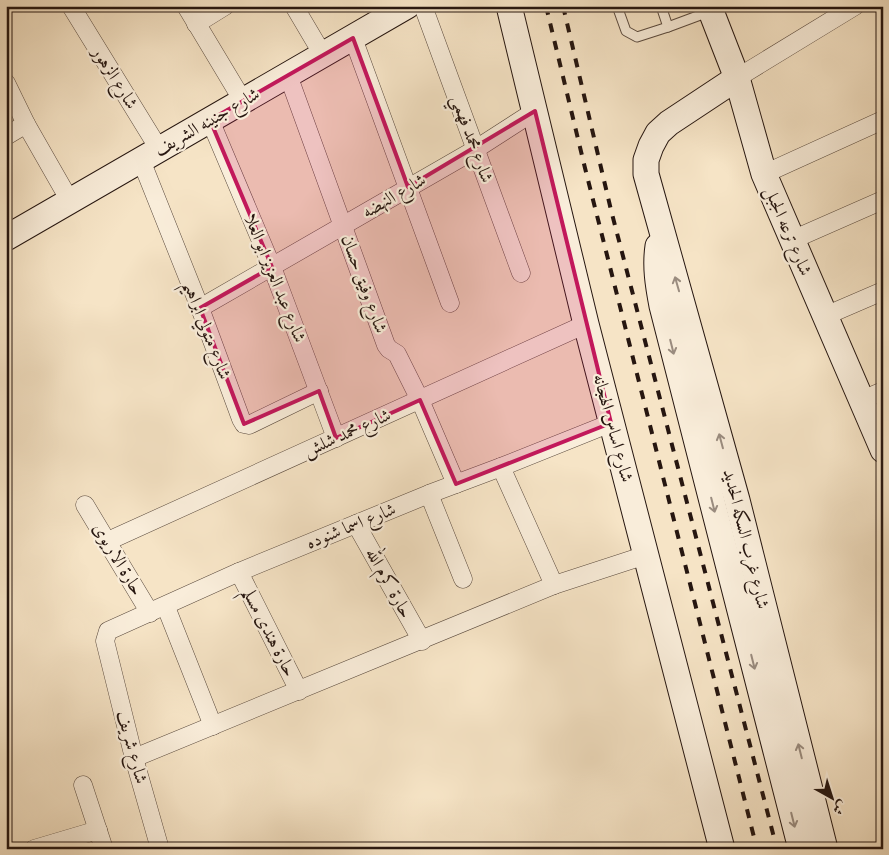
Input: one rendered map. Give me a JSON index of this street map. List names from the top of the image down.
{
  "streets": {
    "street": [
      "شارع الزهور",
      "شارع جنينه الشريف",
      "شارع محمد فهمي",
      "شارع النهضه",
      "شارع ترعه الجبل",
      "شارع عبد العزيز ابو العلا",
      "شارع وفيق حسان",
      "شارع متولي ابراهيم",
      "شارع اساس الهجانه",
      "شارع محمد شلش",
      "شارع اسما شنوده",
      "شارع غرب السكه الحديد",
      "حارة الاريوى",
      "حارة كرم الله",
      "حارة هندى مسلم",
      "شارع شريف"
    ]
  },
  "crossings": [
    ["شارع الزهور", "شارع جنينه الشريف"],
    ["شارع الزهور", "شارع متولي ابراهيم"],
    ["شارع جنينه الشريف", "شارع محمد فهمي"],
    ["شارع جنينه الشريف", "شارع عبد العزيز ابو العلا"],
    ["شارع جنينه الشريف", "شارع وفيق حسان"],
    ["شارع جنينه الشريف", "شارع متولي ابراهيم"],
    ["شارع محمد فهمي", "شارع النهضه"],
    ["شارع النهضه", "شارع عبد العزيز ابو العلا"],
    ["شارع النهضه", "شارع وفيق حسان"],
    ["شارع النهضه", "شارع متولي ابراهيم"],
    ["شارع النهضه", "شارع اساس الهجانه"],
    ["شارع ترعه الجبل", "شارع غرب السكه الحديد"],
    ["شارع عبد العزيز ابو العلا", "شارع متولي ابراهيم"],
    ["شارع عبد العزيز ابو العلا", "شارع محمد شلش"],
    ["شارع وفيق حسان", "شارع محمد شلش"],
    ["شارع وفيق حسان", "شارع اسما شنوده"],
    ["شارع اساس الهجانه", "شارع محمد شلش"],
    ["شارع اساس الهجانه", "شارع اسما شنوده"],
    ["شارع محمد شلش", "حارة الاريوى"],
    ["شارع اسما شنوده", "حارة الاريوى"],
    ["شارع اسما شنوده", "حارة كرم الله"],
    ["شارع اسما شنوده", "حارة هندى مسلم"],
    ["شارع اسما شنوده", "شارع شريف"]
  ],
  "north": "bottom right"
}
